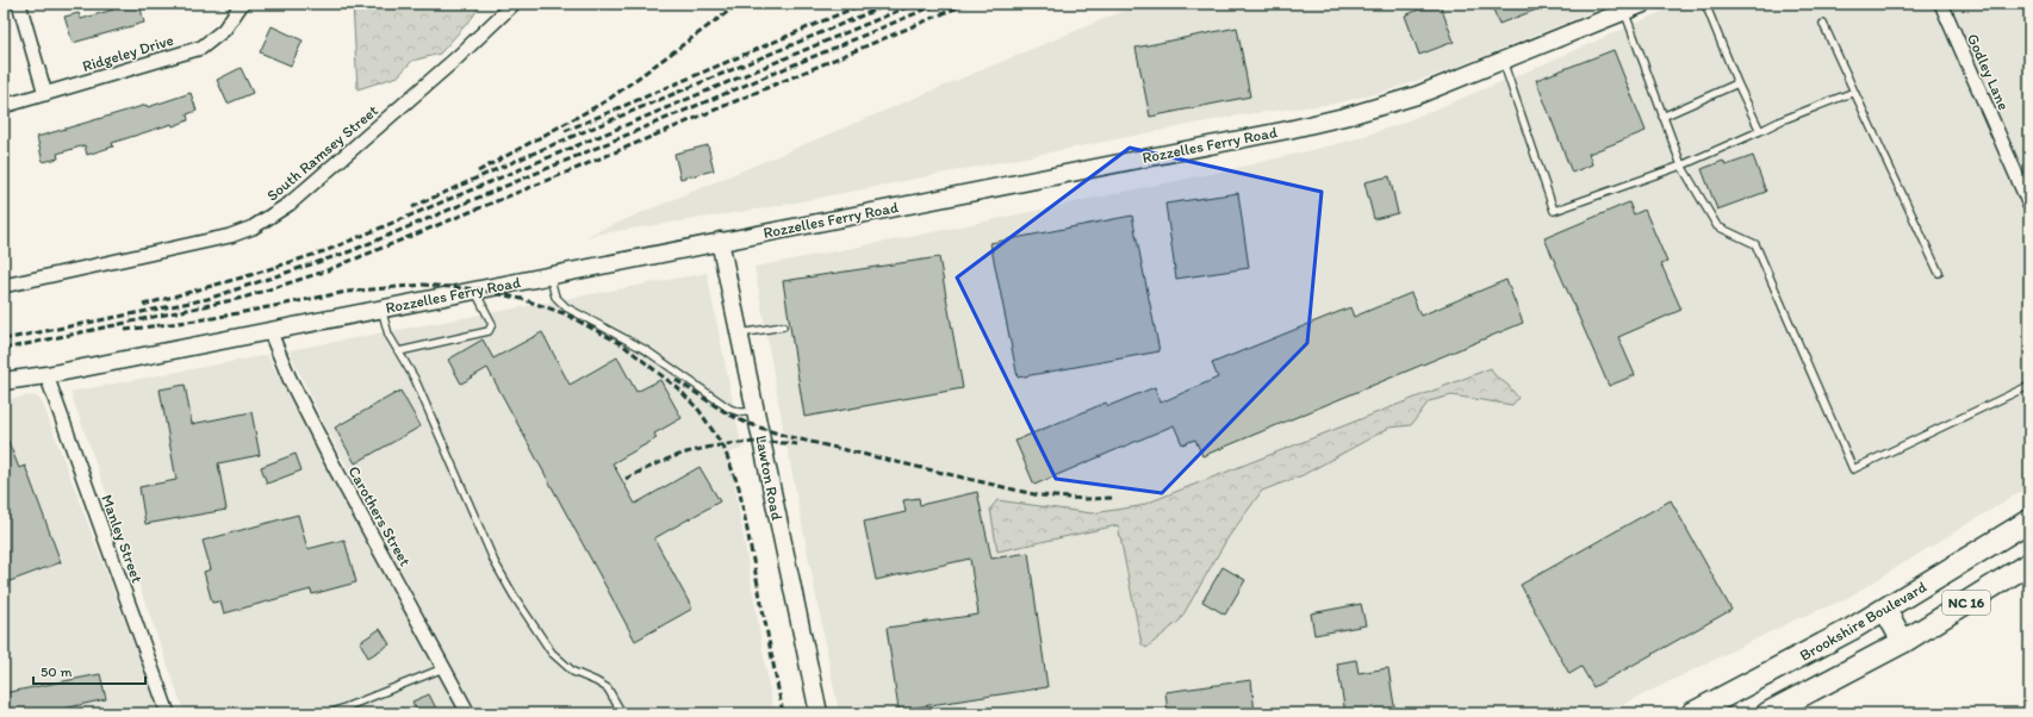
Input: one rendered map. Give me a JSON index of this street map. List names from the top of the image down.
{
  "streets": {
    "highway": ["NC 16", "Brookshire Boulevard"],
    "street": [
      "Ridgeley Drive",
      "Godley Lane",
      "Rozzelles Ferry Road",
      "South Ramsey Street",
      "Lawton Road",
      "Carothers Street",
      "Manley Street"
    ]
  },
  "crossings": [
    ["Rozzelles Ferry Road", "Lawton Road"],
    ["Rozzelles Ferry Road", "Carothers Street"],
    ["Rozzelles Ferry Road", "Manley Street"]
  ],
  "scale_bar": "50 m"
}
